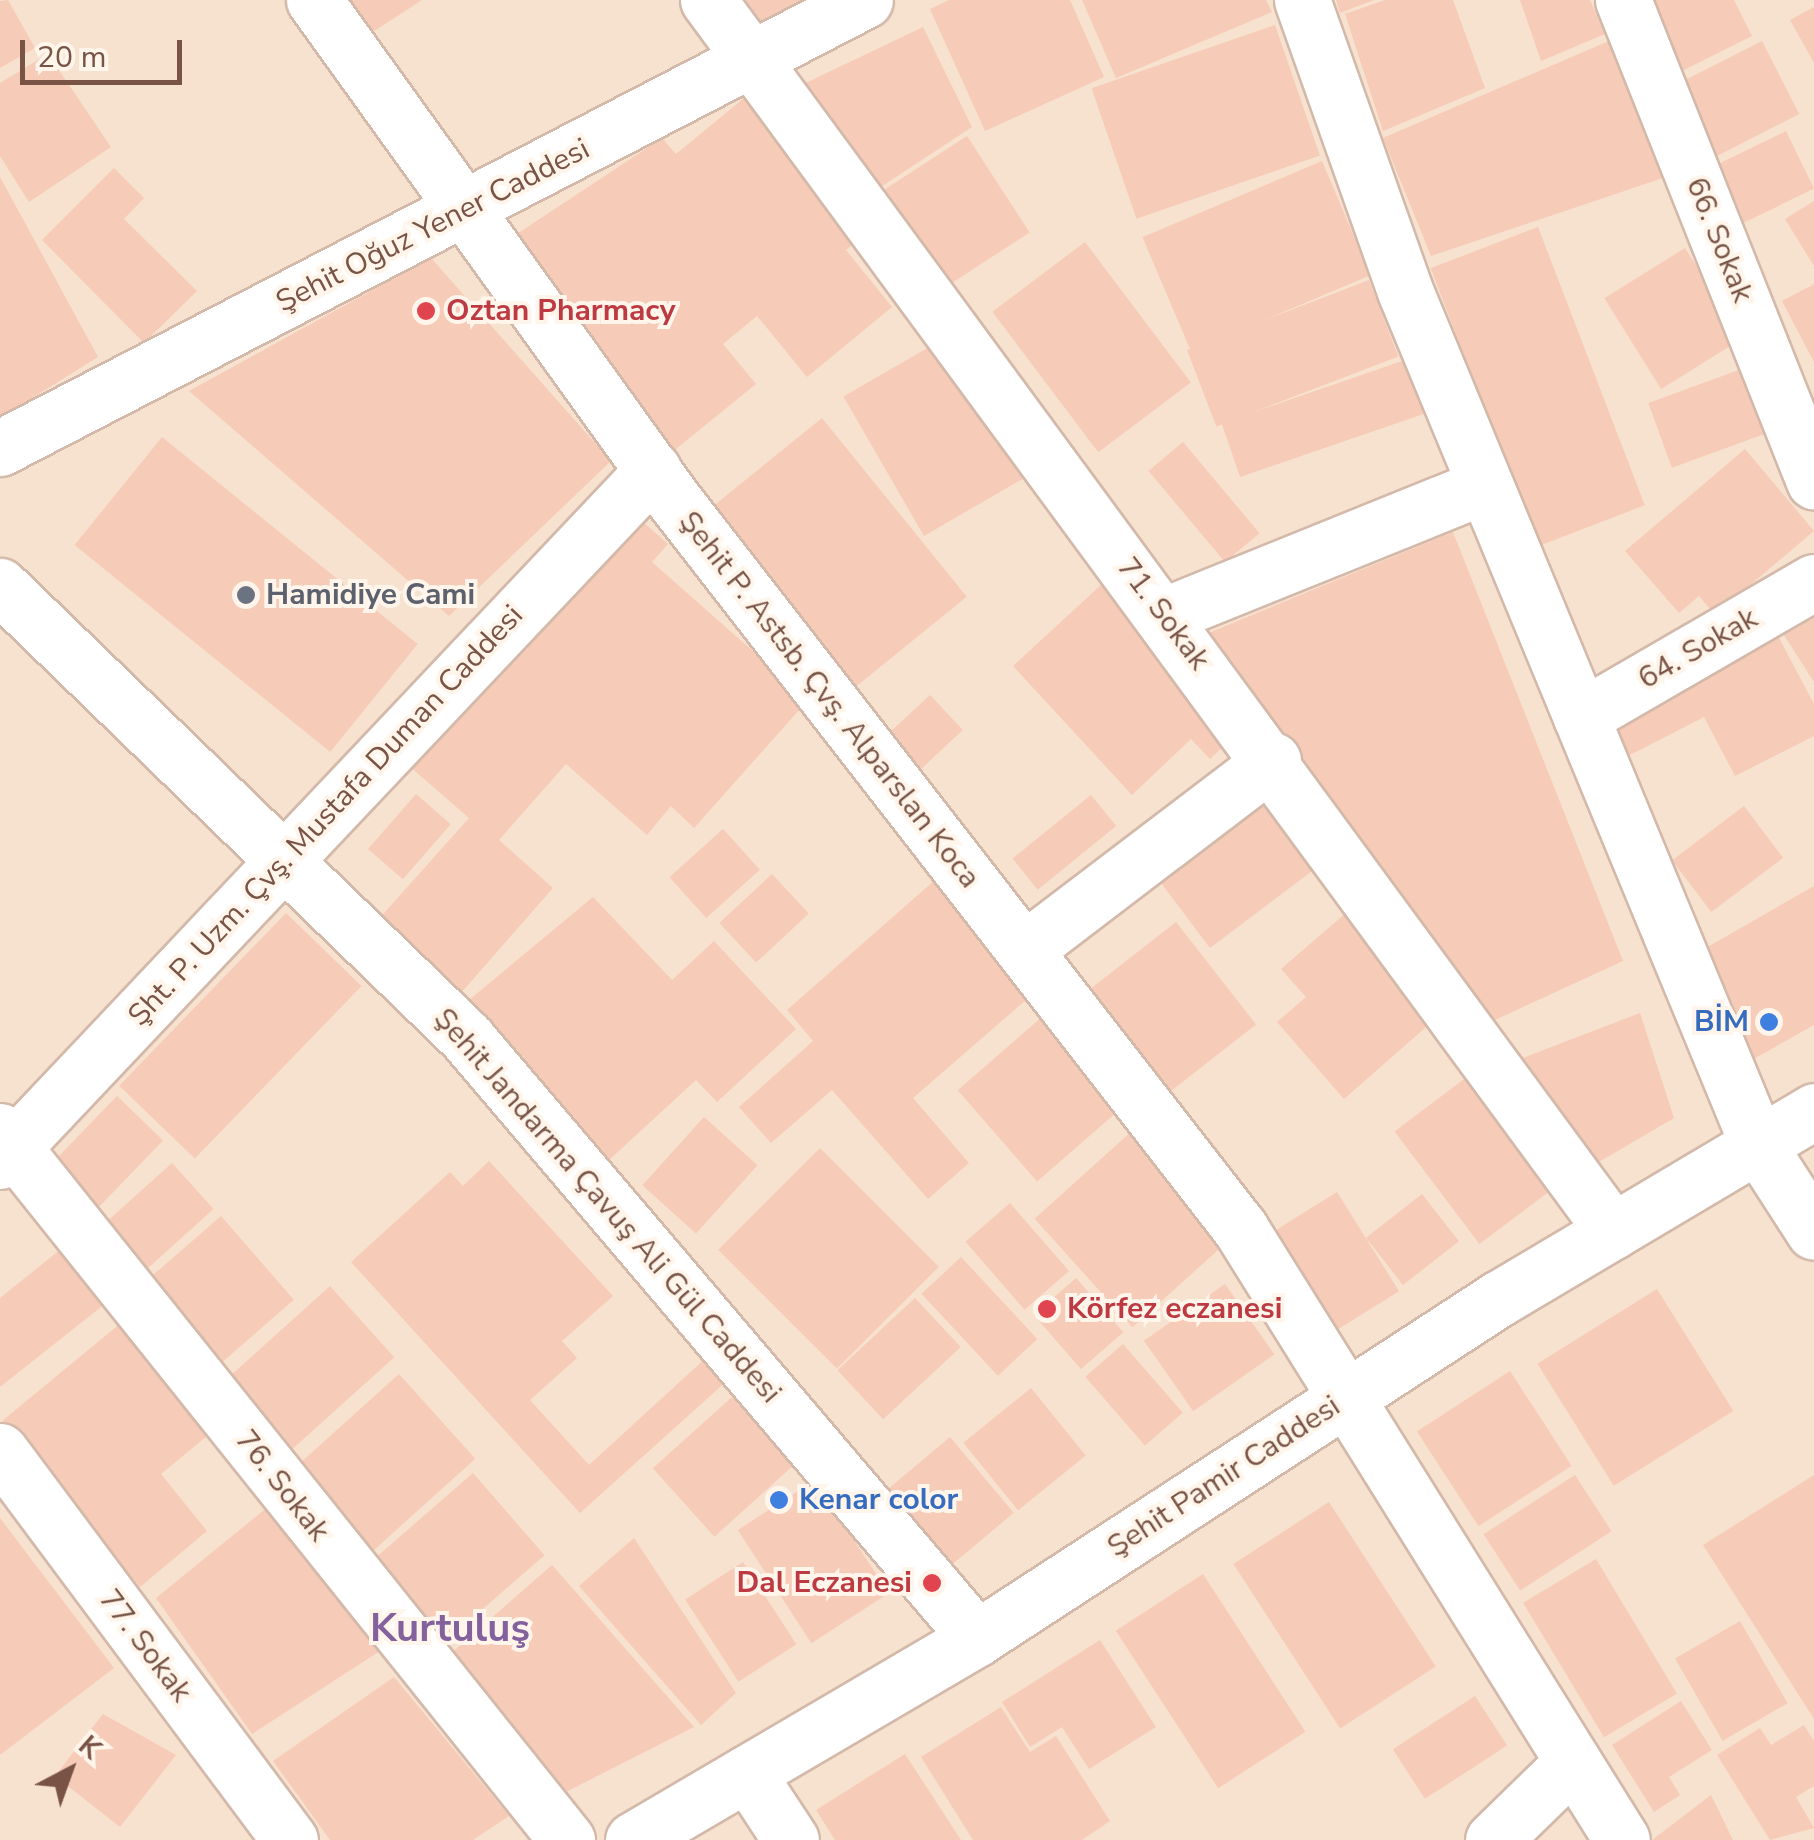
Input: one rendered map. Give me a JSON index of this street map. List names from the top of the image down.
{
  "streets": {
    "street": [
      "Şehit Oğuz Yener Caddesi",
      "66. Sokak",
      "71. Sokak",
      "64. Sokak",
      "Şehit P. Astsb. Çvş. Alparslan Koca",
      "Şht. P. Uzm. Çvş. Mustafa Duman Caddesi",
      "Şehit Jandarma Çavuş Ali Gül Caddesi",
      "Şehit Pamir Caddesi",
      "76. Sokak",
      "77. Sokak"
    ]
  },
  "crossings": [
    ["Şehit Oğuz Yener Caddesi", "71. Sokak"],
    ["Şehit Oğuz Yener Caddesi", "Şehit P. Astsb. Çvş. Alparslan Koca"],
    ["71. Sokak", "Şehit Pamir Caddesi"],
    ["Şehit P. Astsb. Çvş. Alparslan Koca", "Şht. P. Uzm. Çvş. Mustafa Duman Caddesi"],
    ["Şehit P. Astsb. Çvş. Alparslan Koca", "Şehit Pamir Caddesi"],
    ["Şht. P. Uzm. Çvş. Mustafa Duman Caddesi", "Şehit Jandarma Çavuş Ali Gül Caddesi"],
    ["Şht. P. Uzm. Çvş. Mustafa Duman Caddesi", "76. Sokak"],
    ["Şehit Jandarma Çavuş Ali Gül Caddesi", "Şehit Pamir Caddesi"]
  ],
  "districts": ["Kurtuluş"],
  "places": [
    "Oztan Pharmacy",
    "Hamidiye Cami",
    "BİM",
    "Körfez eczanesi",
    "Kenar color",
    "Dal Eczanesi"
  ],
  "scale_bar": "20 m",
  "north": "top right"
}
